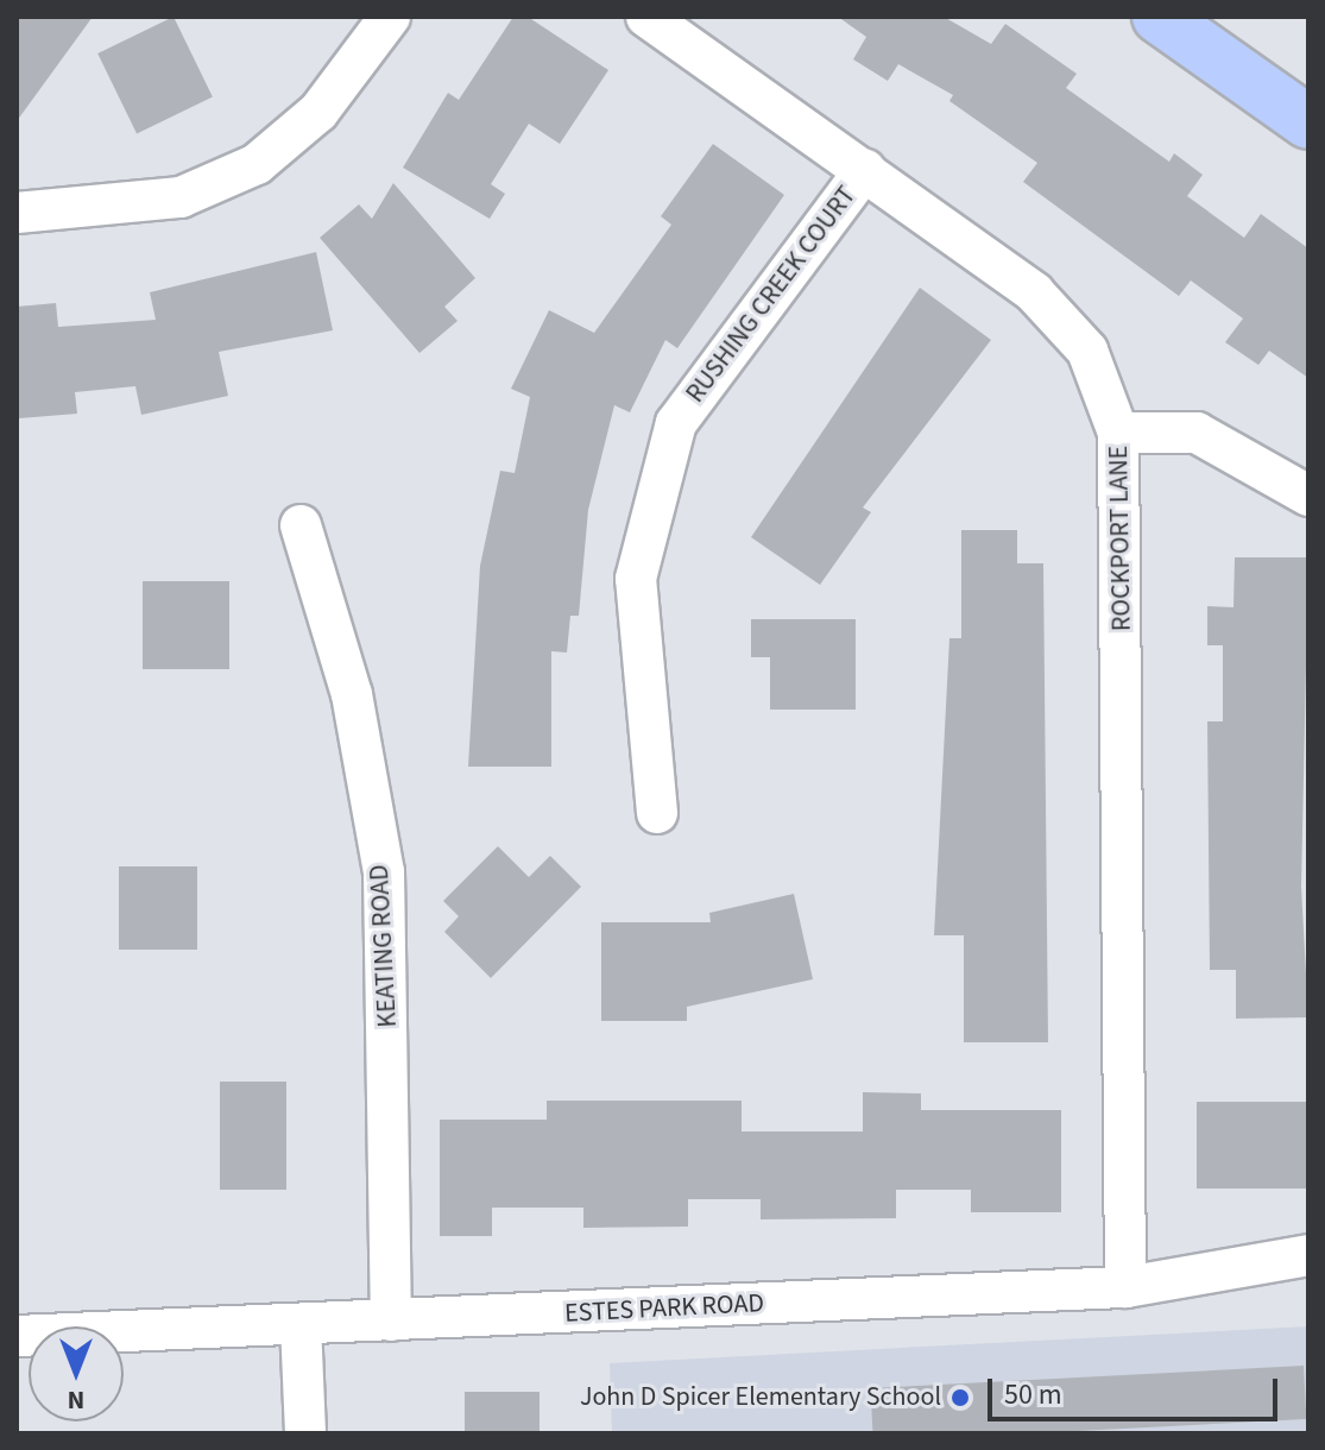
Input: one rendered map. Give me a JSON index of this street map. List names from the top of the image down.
{
  "streets": {
    "street": [
      "RUSHING CREEK COURT",
      "ROCKPORT LANE",
      "KEATING ROAD",
      "ESTES PARK ROAD"
    ]
  },
  "crossings": [
    ["RUSHING CREEK COURT", "ROCKPORT LANE"],
    ["ROCKPORT LANE", "ESTES PARK ROAD"],
    ["KEATING ROAD", "ESTES PARK ROAD"]
  ],
  "places": ["John D Spicer Elementary School"],
  "scale_bar": "50 m",
  "north": "bottom"
}
